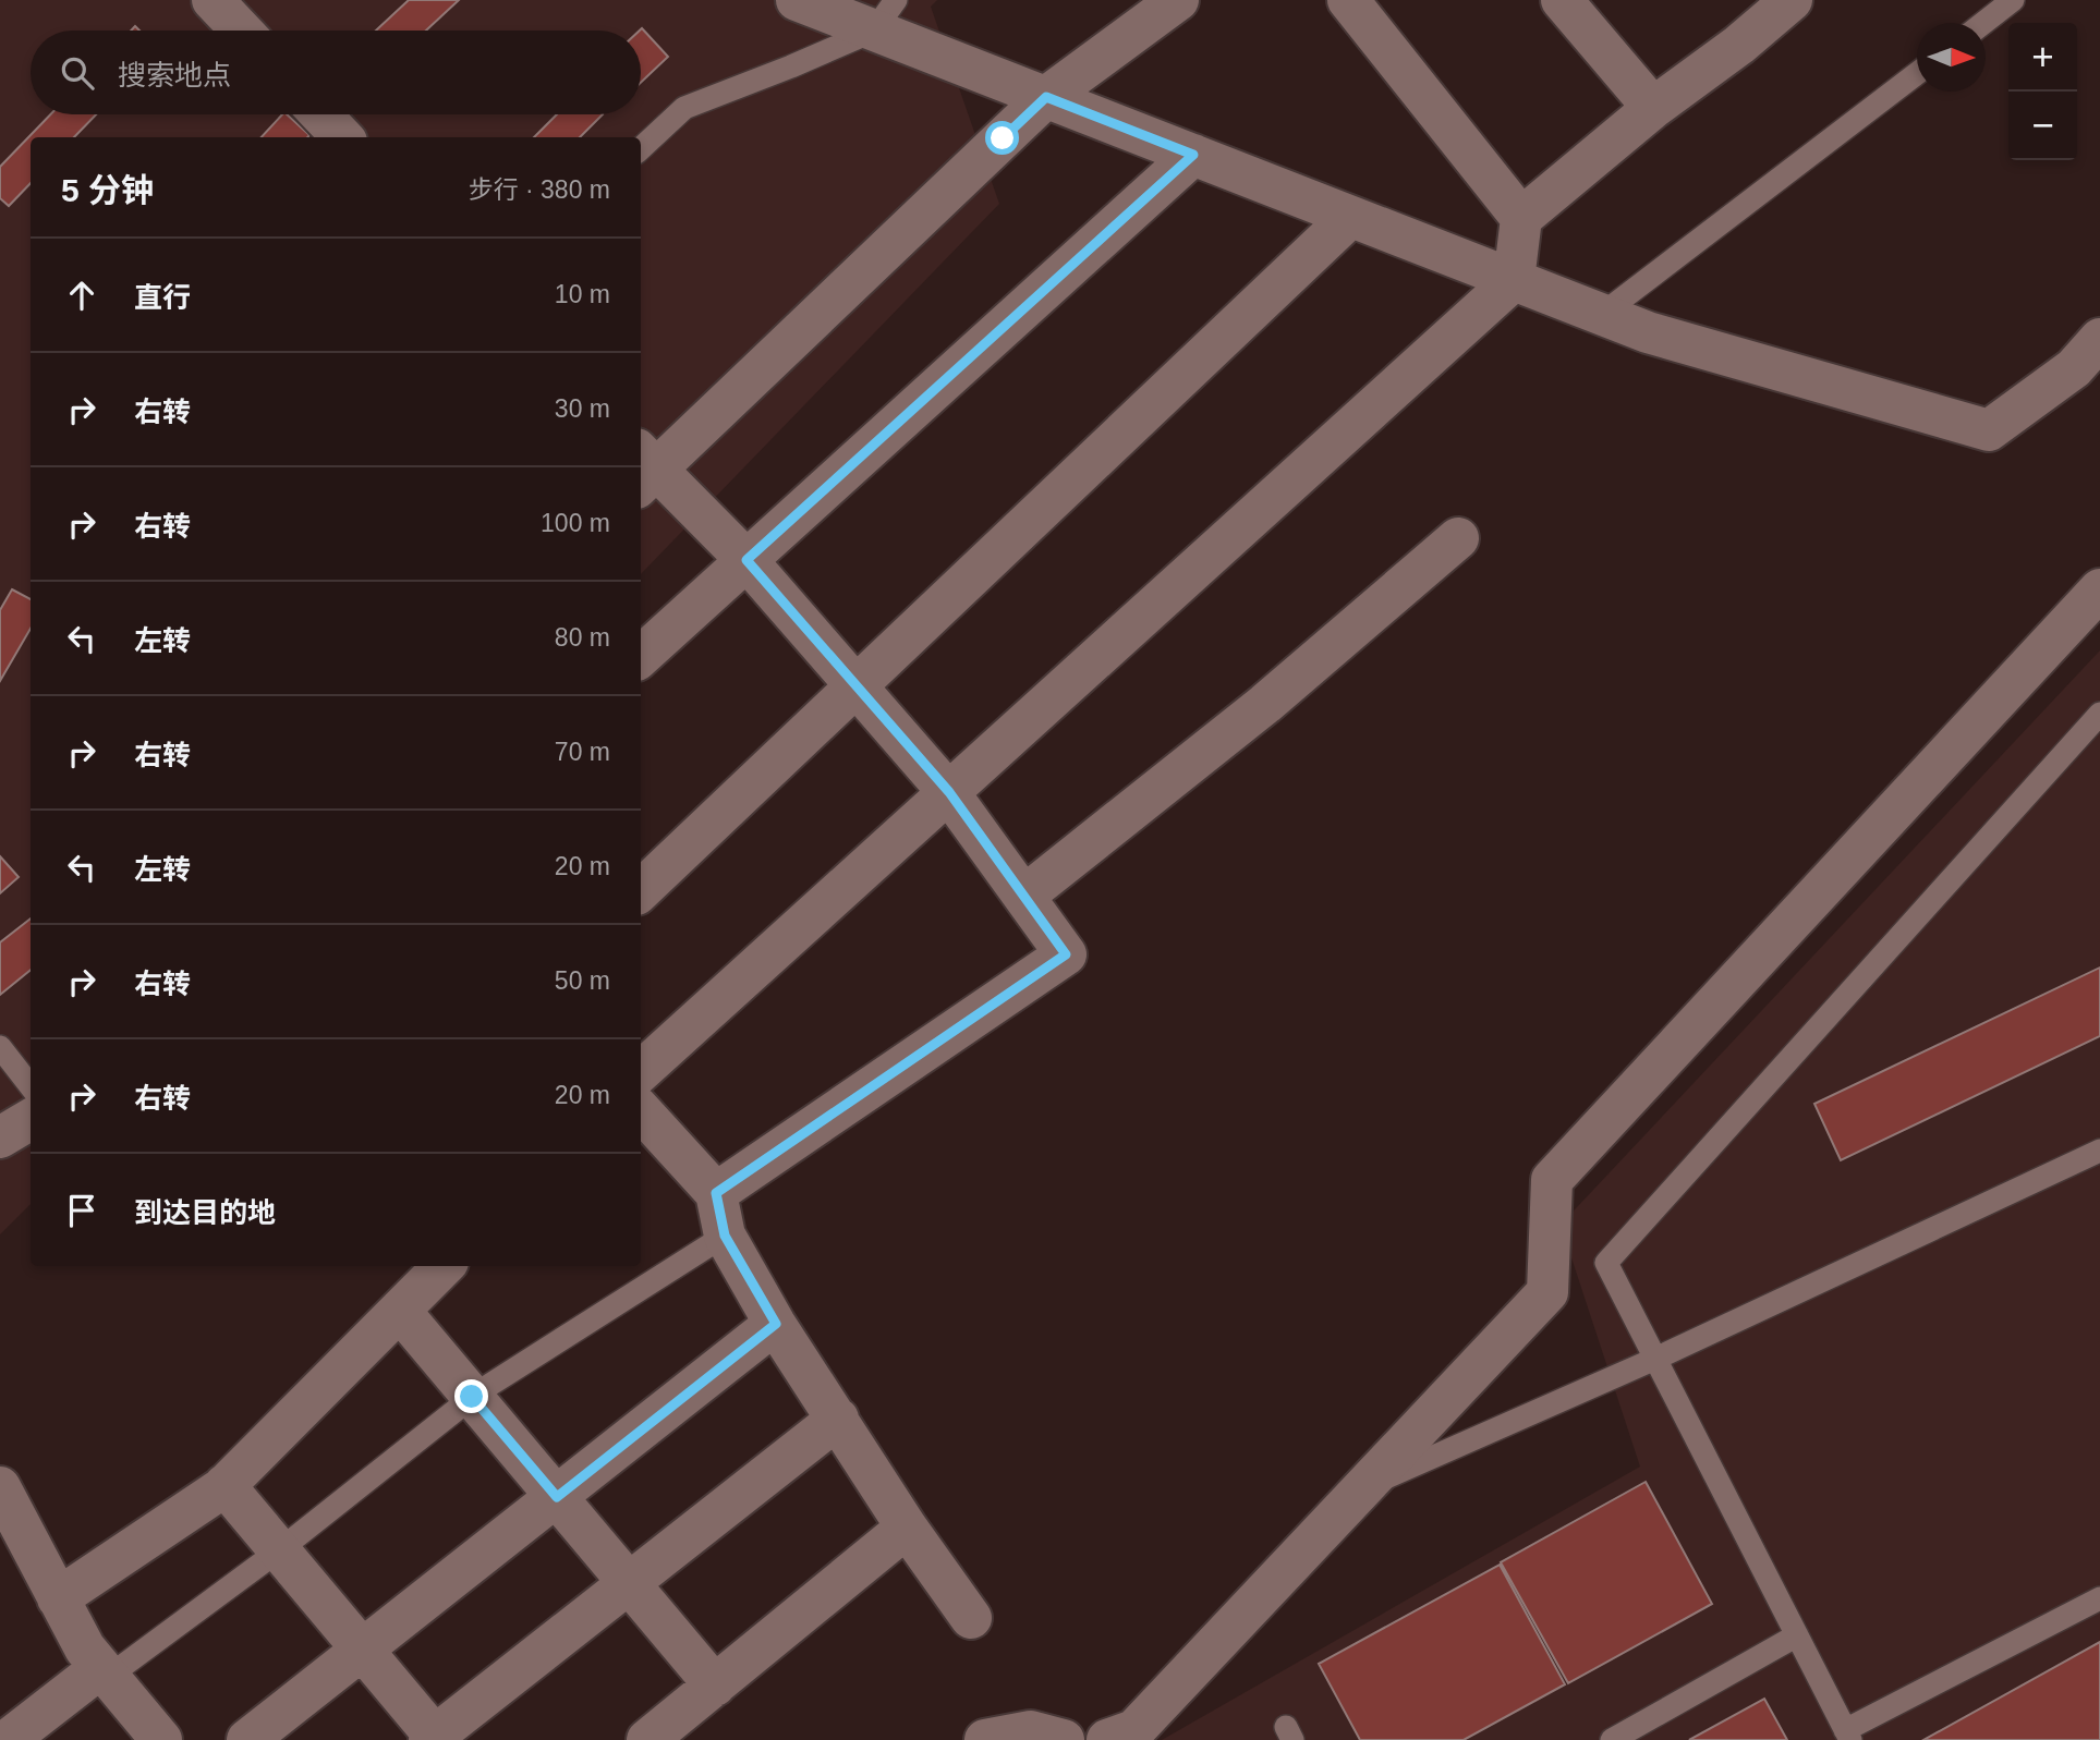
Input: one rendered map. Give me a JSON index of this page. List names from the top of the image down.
{
  "north": "right",
  "page": {
    "map_buttons": ["+", "−"],
    "search": "搜索地点",
    "heading": ["5 分钟", "步行 · 380 m"],
    "list": [
      ["直行", "10 m"],
      ["右转", "30 m"],
      ["右转", "100 m"],
      ["左转", "80 m"],
      ["右转", "70 m"],
      ["左转", "20 m"],
      ["右转", "50 m"],
      ["右转", "20 m"],
      "到达目的地"
    ]
  }
}
